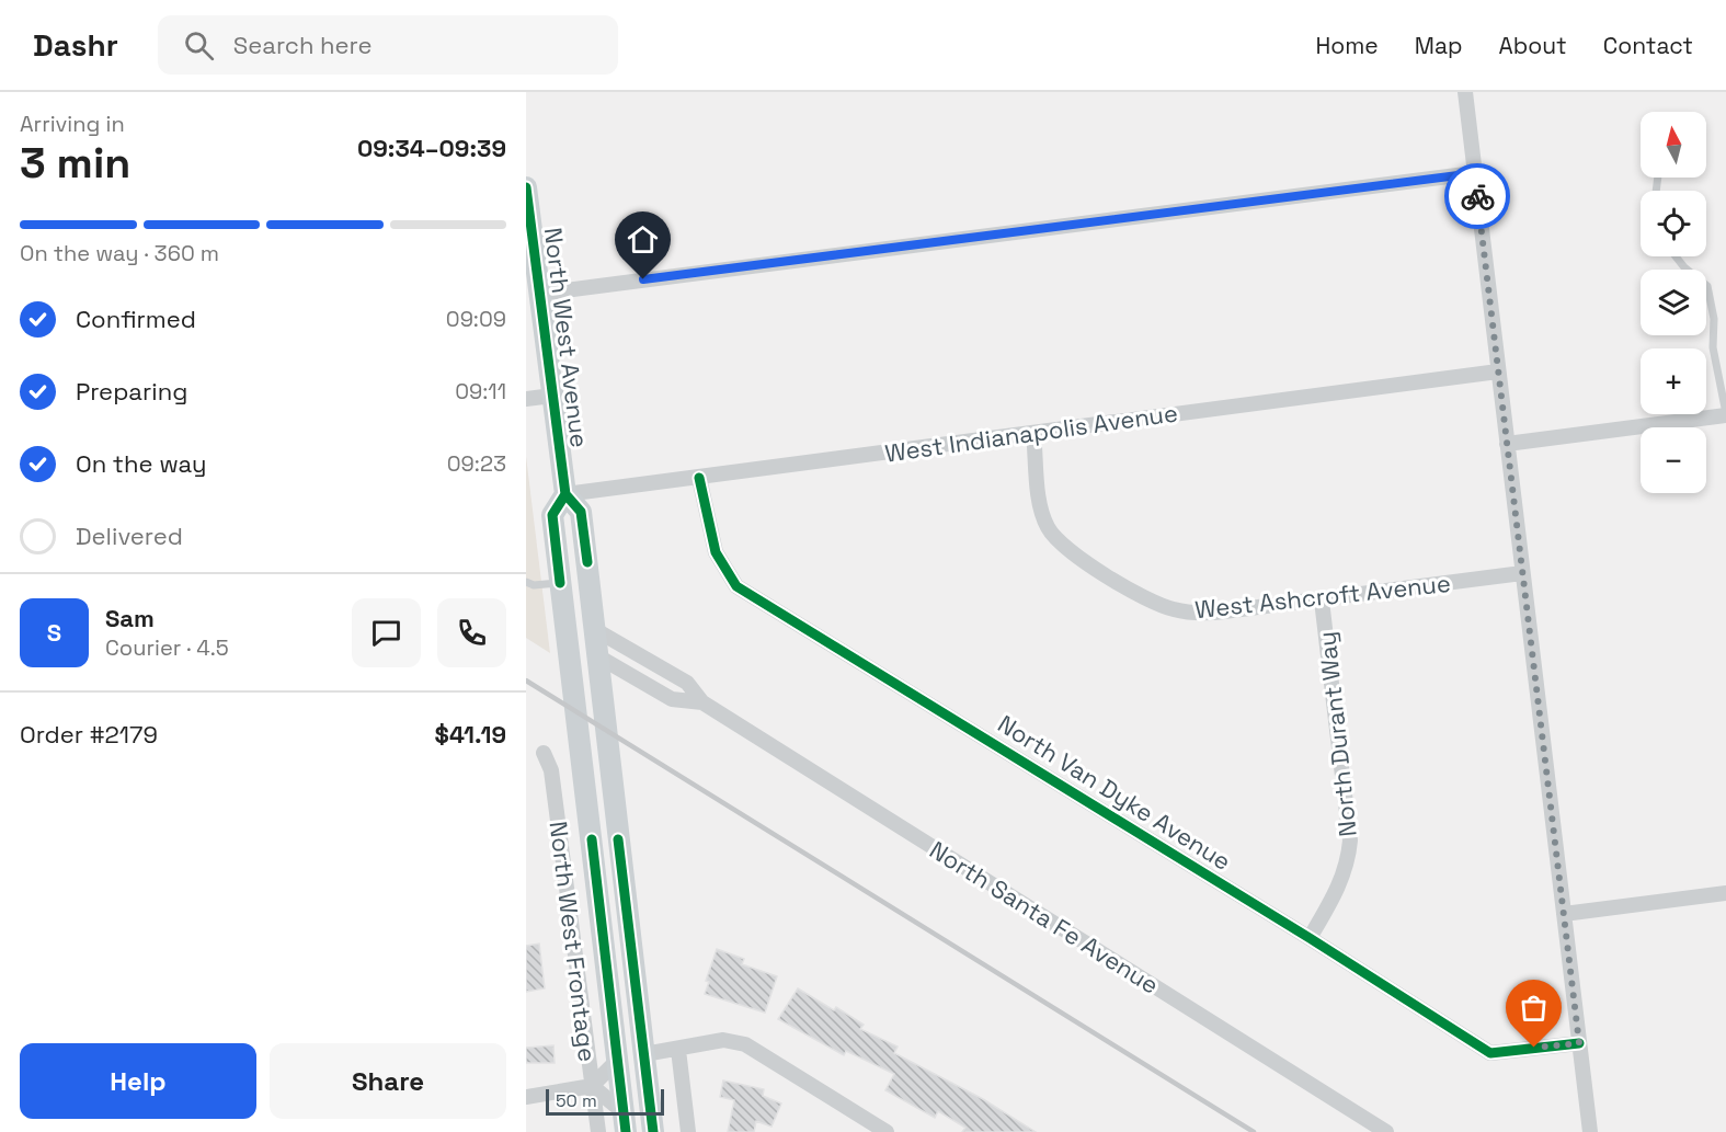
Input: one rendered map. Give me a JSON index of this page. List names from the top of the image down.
{
  "streets": {
    "main road": ["North West Avenue"],
    "street": [
      "West Indianapolis Avenue",
      "West Ashcroft Avenue",
      "North Durant Way",
      "North Van Dyke Avenue",
      "North Santa Fe Avenue",
      "North West Frontage"
    ]
  },
  "crossings": [
    ["North West Avenue", "West Indianapolis Avenue"],
    ["North West Avenue", "North Santa Fe Avenue"],
    ["West Indianapolis Avenue", "West Ashcroft Avenue"],
    ["West Indianapolis Avenue", "North Van Dyke Avenue"],
    ["West Ashcroft Avenue", "North Durant Way"],
    ["North Durant Way", "North Van Dyke Avenue"]
  ],
  "scale_bar": "50 m",
  "north": "top",
  "page": {
    "header": "Dashr",
    "search": "Search here",
    "nav": [
      "Home",
      "Map",
      "About",
      "Contact"
    ],
    "heading": ["3 min", "Arriving in", "09:34–09:39"],
    "panel": [
      "Sam",
      "Courier · 4.5",
      "Order #2179",
      "$41.19"
    ],
    "map_buttons": ["+", "−"],
    "bar": "On the way · 360 m",
    "list": [
      ["Confirmed", "09:09"],
      ["Preparing", "09:11"],
      ["On the way", "09:23"],
      "Delivered"
    ],
    "round": "S",
    "buttons": ["Help", "Share"],
    "scale": "50 m"
  }
}
